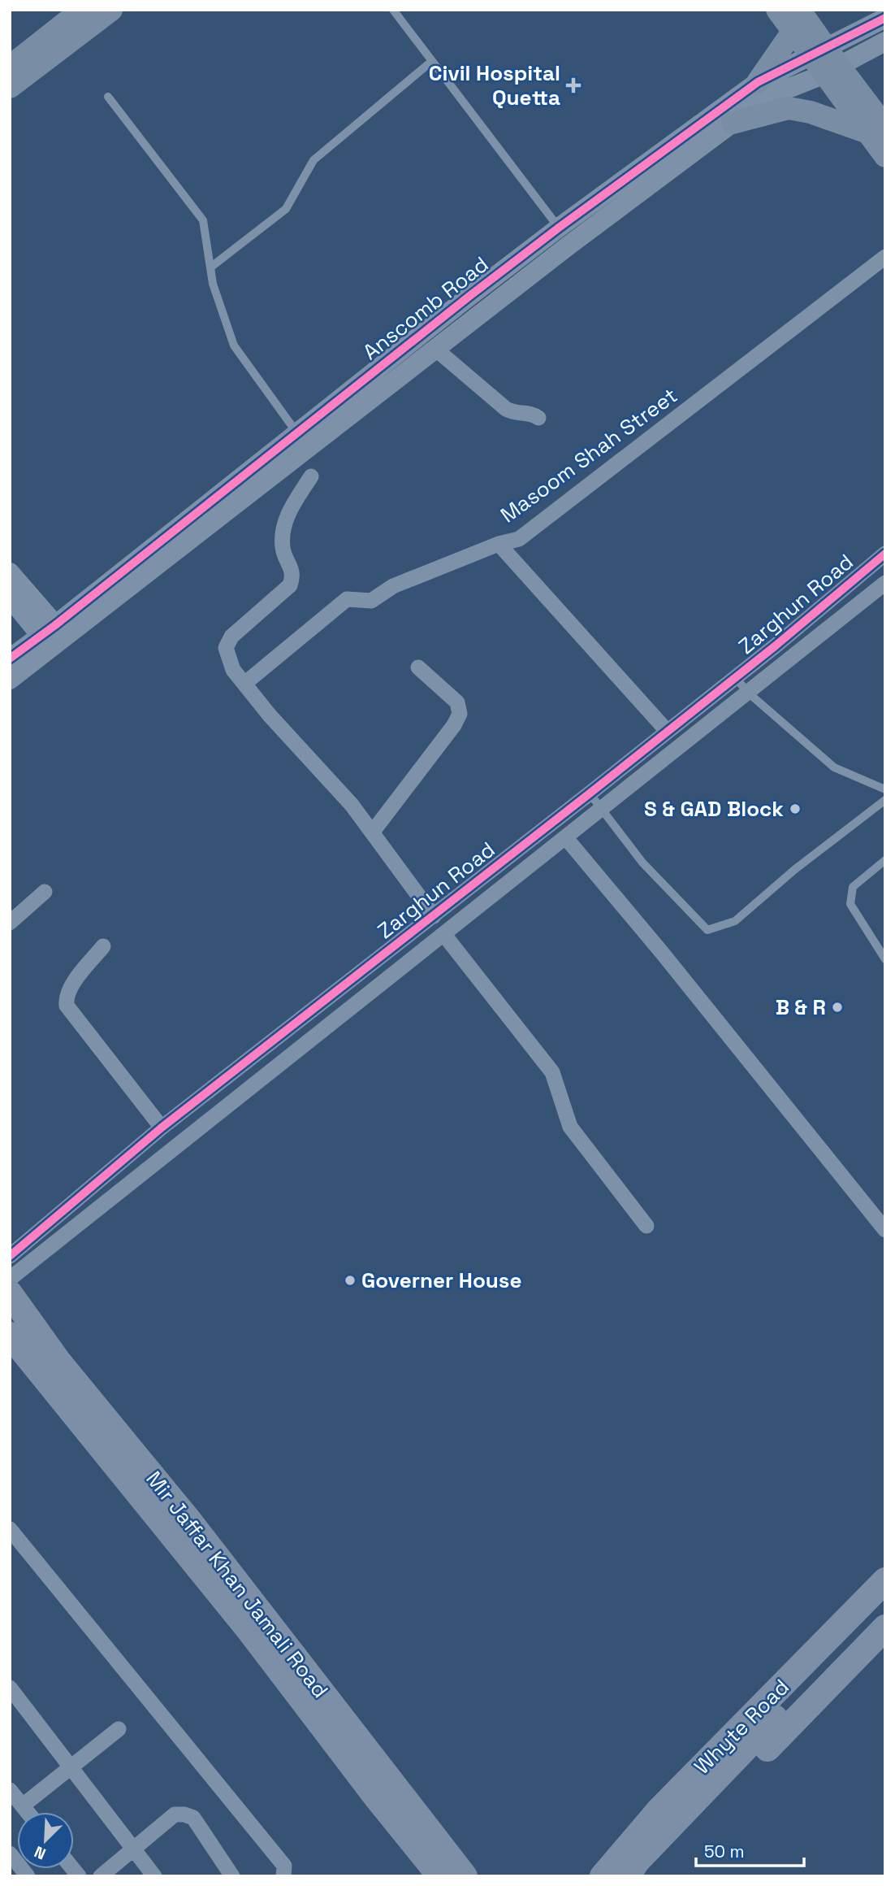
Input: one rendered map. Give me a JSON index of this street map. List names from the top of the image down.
{
  "streets": {
    "main road": ["Mir Jaffar Khan Jamali Road", "Whyte Road"],
    "street": ["Anscomb Road", "Masoom Shah Street", "Zarghun Road"]
  },
  "places": {
    "health": ["Civil Hospital Quetta"],
    "other": ["S & GAD Block", "B & R", "Governer House"]
  },
  "scale_bar": "50 m",
  "north": "bottom left"
}
